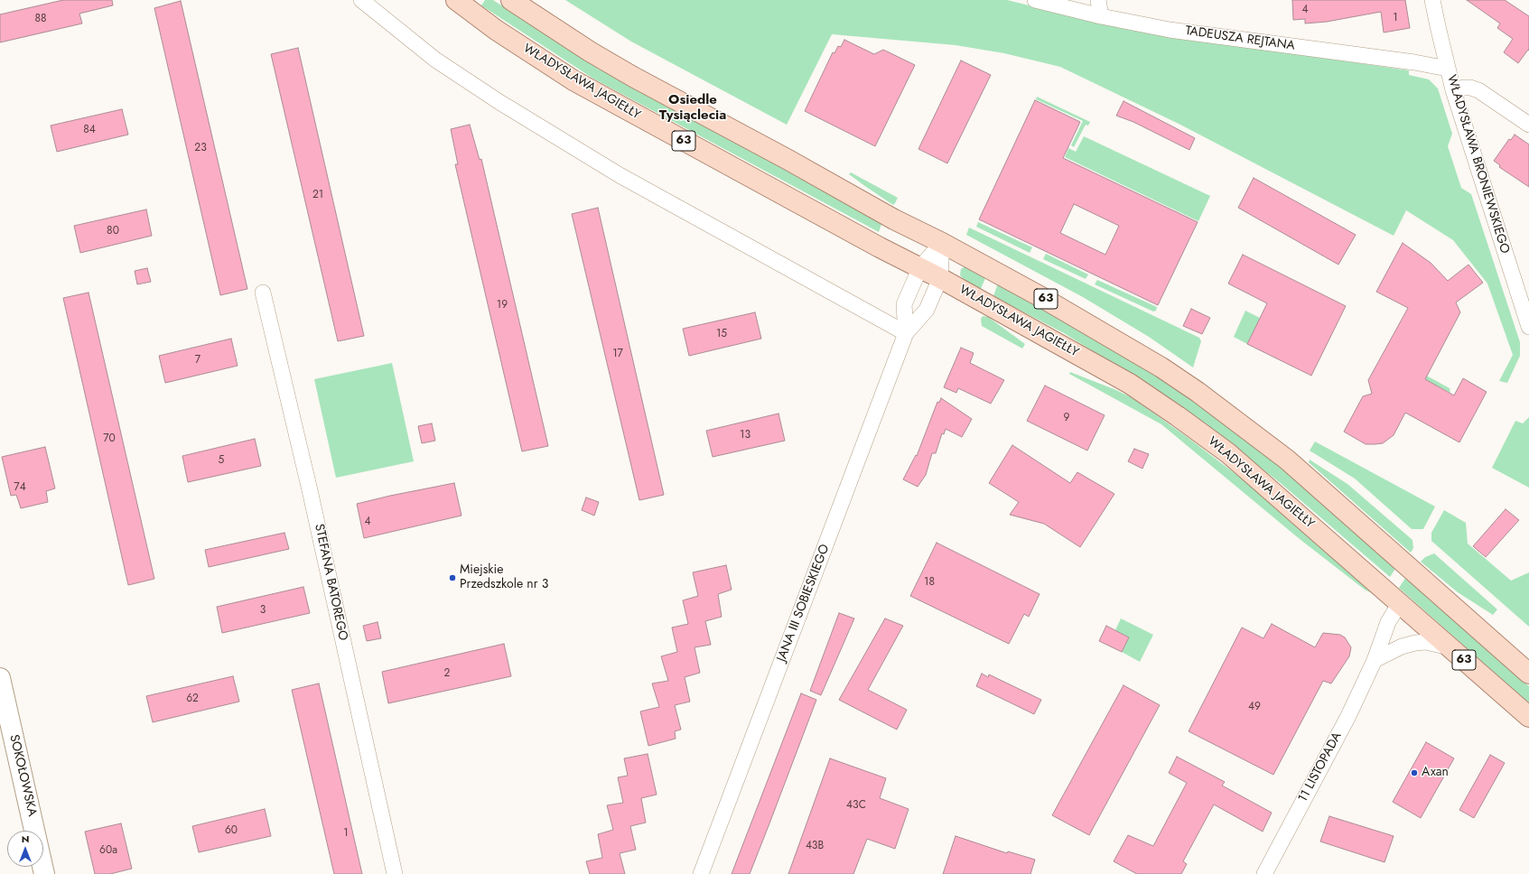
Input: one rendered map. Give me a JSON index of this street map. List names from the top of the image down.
{
  "streets": {
    "main road": ["WŁADYSŁAWA JAGIEŁŁY", "63"],
    "street": [
      "TADEUSZA REJTANA",
      "WŁADYSŁAWA BRONIEWSKIEGO",
      "STEFANA BATOREGO",
      "JANA III SOBIESKIEGO",
      "11 LISTOPADA",
      "SOKOŁOWSKA"
    ]
  },
  "crossings": [
    ["TADEUSZA REJTANA", "WŁADYSŁAWA BRONIEWSKIEGO"],
    ["WŁADYSŁAWA JAGIEŁŁY", "JANA III SOBIESKIEGO"],
    ["WŁADYSŁAWA JAGIEŁŁY", "11 LISTOPADA"],
    ["63", "JANA III SOBIESKIEGO"]
  ],
  "districts": ["Osiedle Tysiąclecia"],
  "places": ["Miejskie Przedszkole nr 3", "Axan"],
  "house_numbers": [
    "4",
    "1",
    "88",
    "84",
    "23",
    "21",
    "80",
    "19",
    "15",
    "17",
    "7",
    "9",
    "13",
    "70",
    "5",
    "74",
    "4",
    "18",
    "3",
    "2",
    "62",
    "49",
    "43C",
    "60",
    "1",
    "43B",
    "60a"
  ],
  "north": "top"
}
